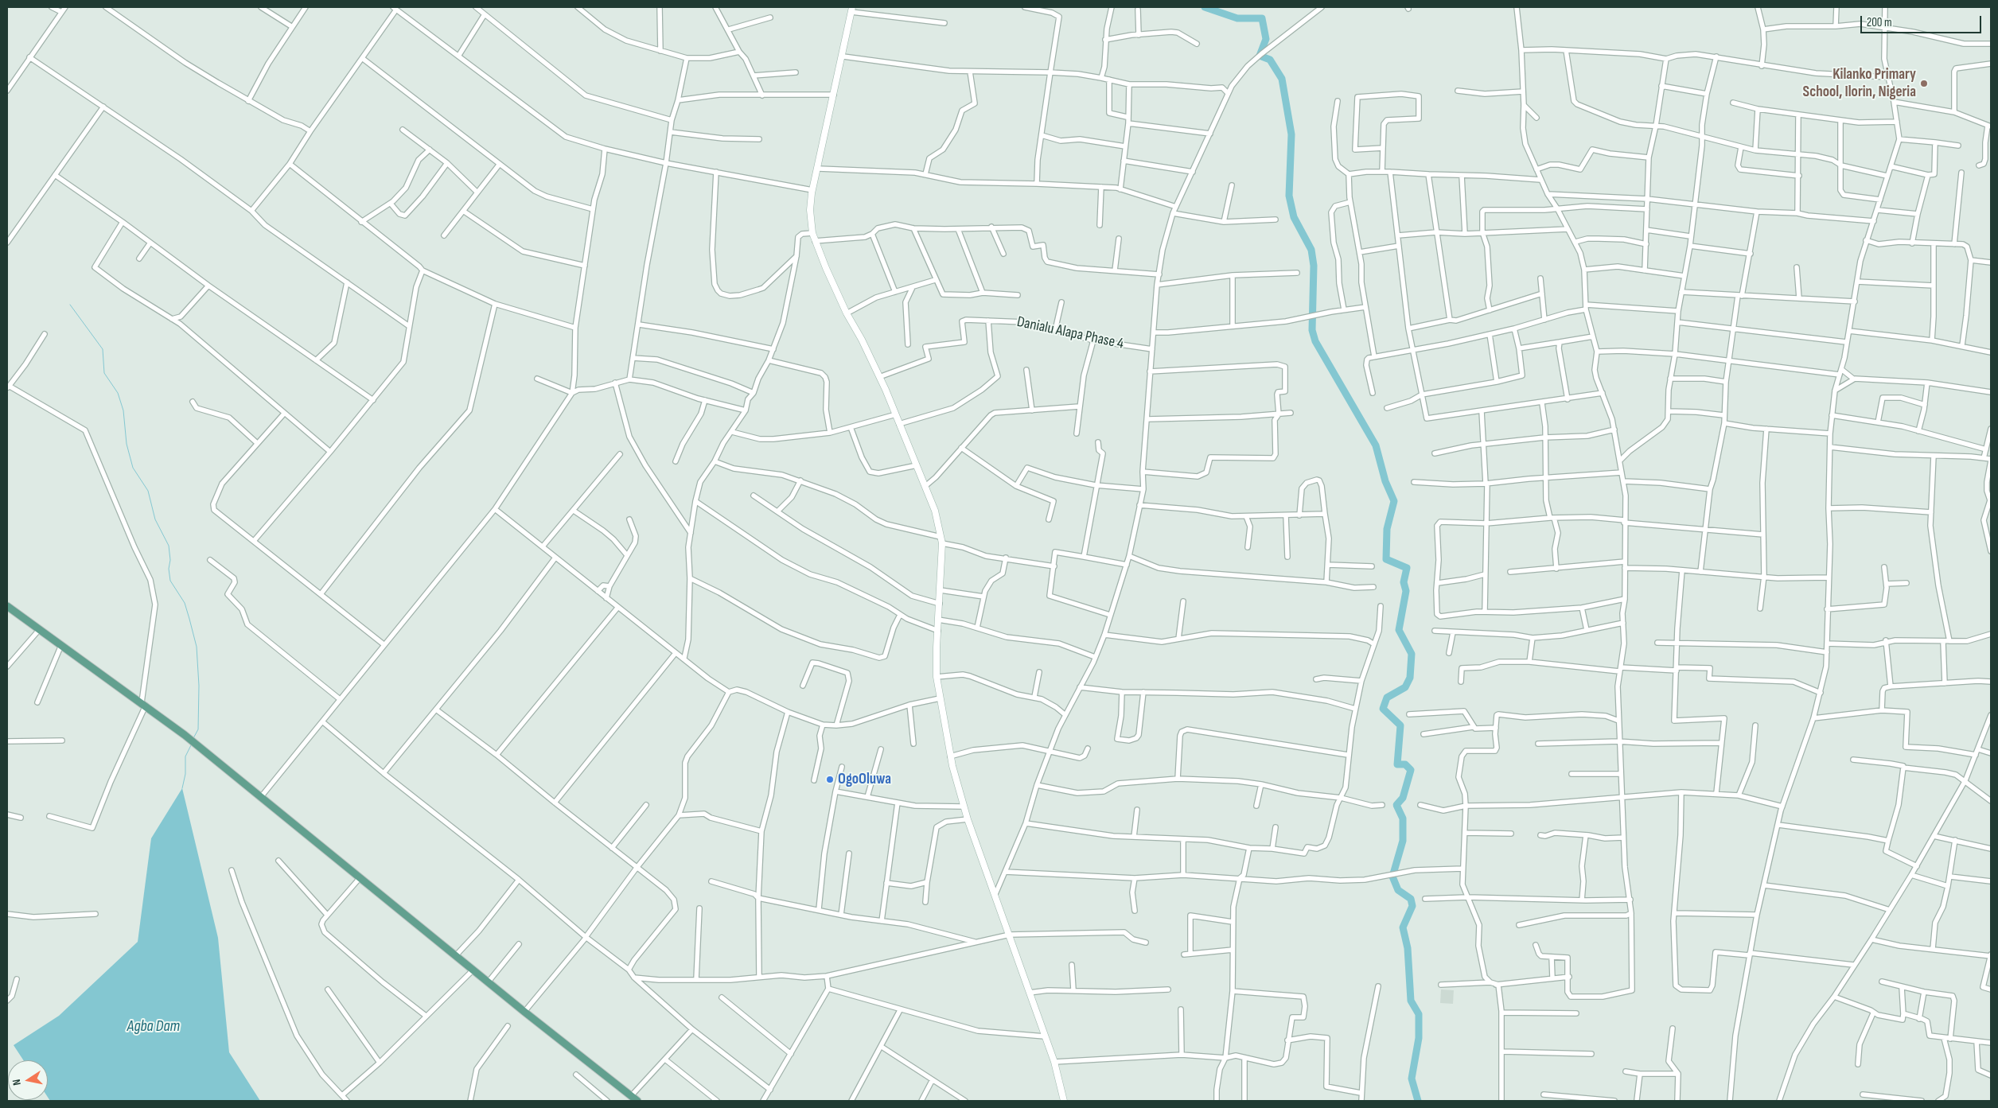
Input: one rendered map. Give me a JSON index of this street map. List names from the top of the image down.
{
  "streets": {
    "street": ["Danialu Alapa Phase 4"]
  },
  "water": ["Agba Dam"],
  "places": ["Kilanko Primary School, Ilorin, Nigeria", "OgoOluwa"],
  "scale_bar": "200 m",
  "north": "left"
}
